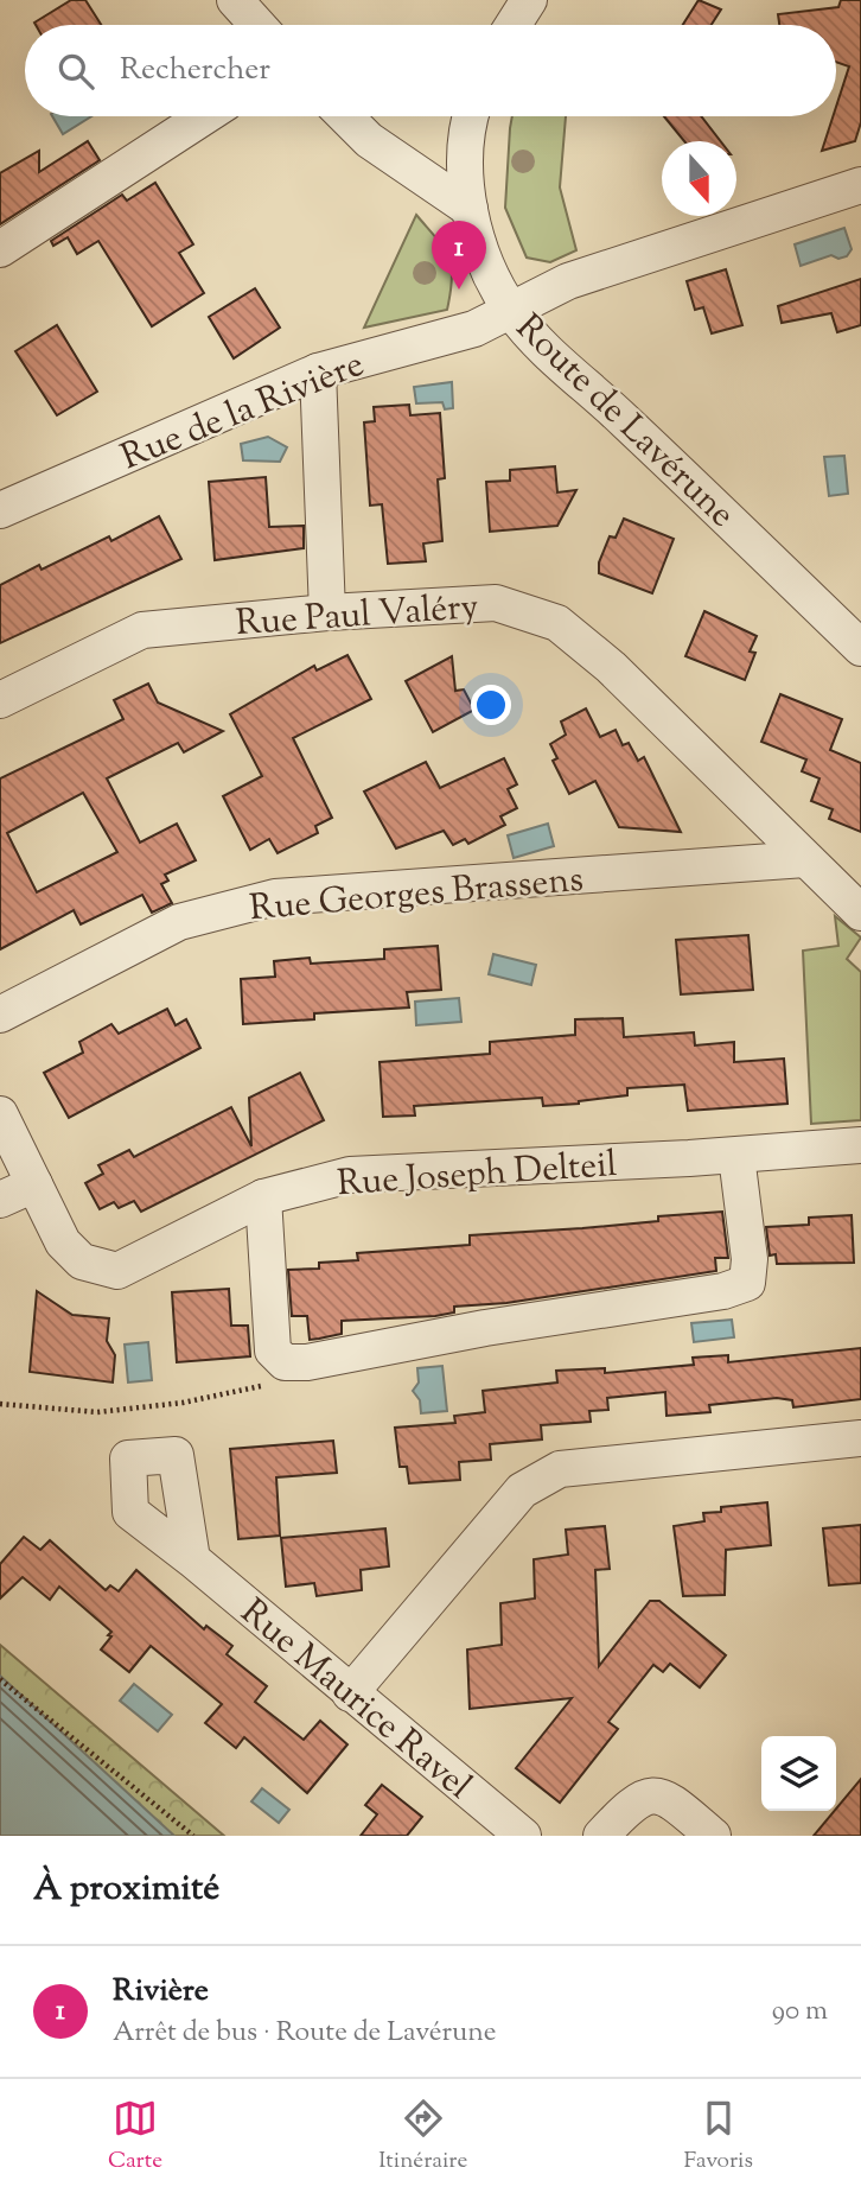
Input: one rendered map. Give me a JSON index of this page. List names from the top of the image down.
{
  "streets": {
    "street": [
      "Rue de la Rivière",
      "Route de Lavérune",
      "Rue Paul Valéry",
      "Rue Georges Brassens",
      "Rue Joseph Delteil",
      "Rue Maurice Ravel"
    ]
  },
  "crossings": [
    ["Rue de la Rivière", "Route de Lavérune"],
    ["Rue Paul Valéry", "Rue Georges Brassens"]
  ],
  "north": "bottom",
  "page": {
    "search": "Rechercher",
    "pins": "1",
    "heading": "À proximité",
    "list": [
      {
        "mark": "1",
        "name": "Rivière",
        "note": "Arrêt de bus · Route de Lavérune",
        "value": "90 m"
      }
    ],
    "nav": ["Carte", "Itinéraire", "Favoris"]
  }
}
